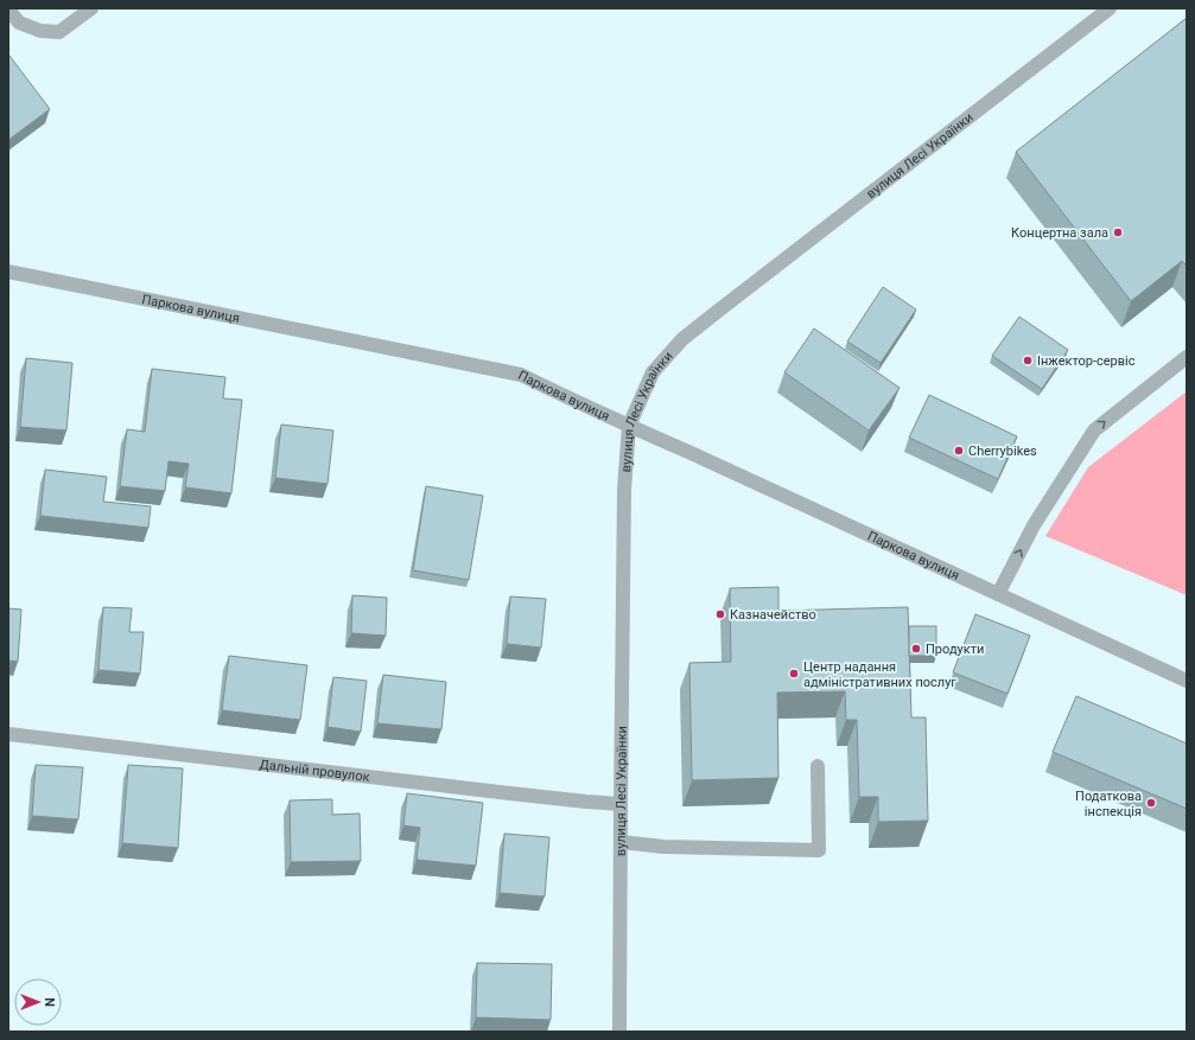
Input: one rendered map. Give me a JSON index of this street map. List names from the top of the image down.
{
  "streets": {
    "street": ["вулиця Лесі Українки", "Паркова вулиця", "Дальній провулок"]
  },
  "crossings": [
    ["вулиця Лесі Українки", "Паркова вулиця"],
    ["вулиця Лесі Українки", "Дальній провулок"]
  ],
  "places": [
    "Концертна зала",
    "Інжектор-сервіс",
    "Сherrybikes",
    "Казначейство",
    "Продукти",
    "Центр надання адміністративних послуг",
    "Податкова інспекція"
  ],
  "north": "right"
}
